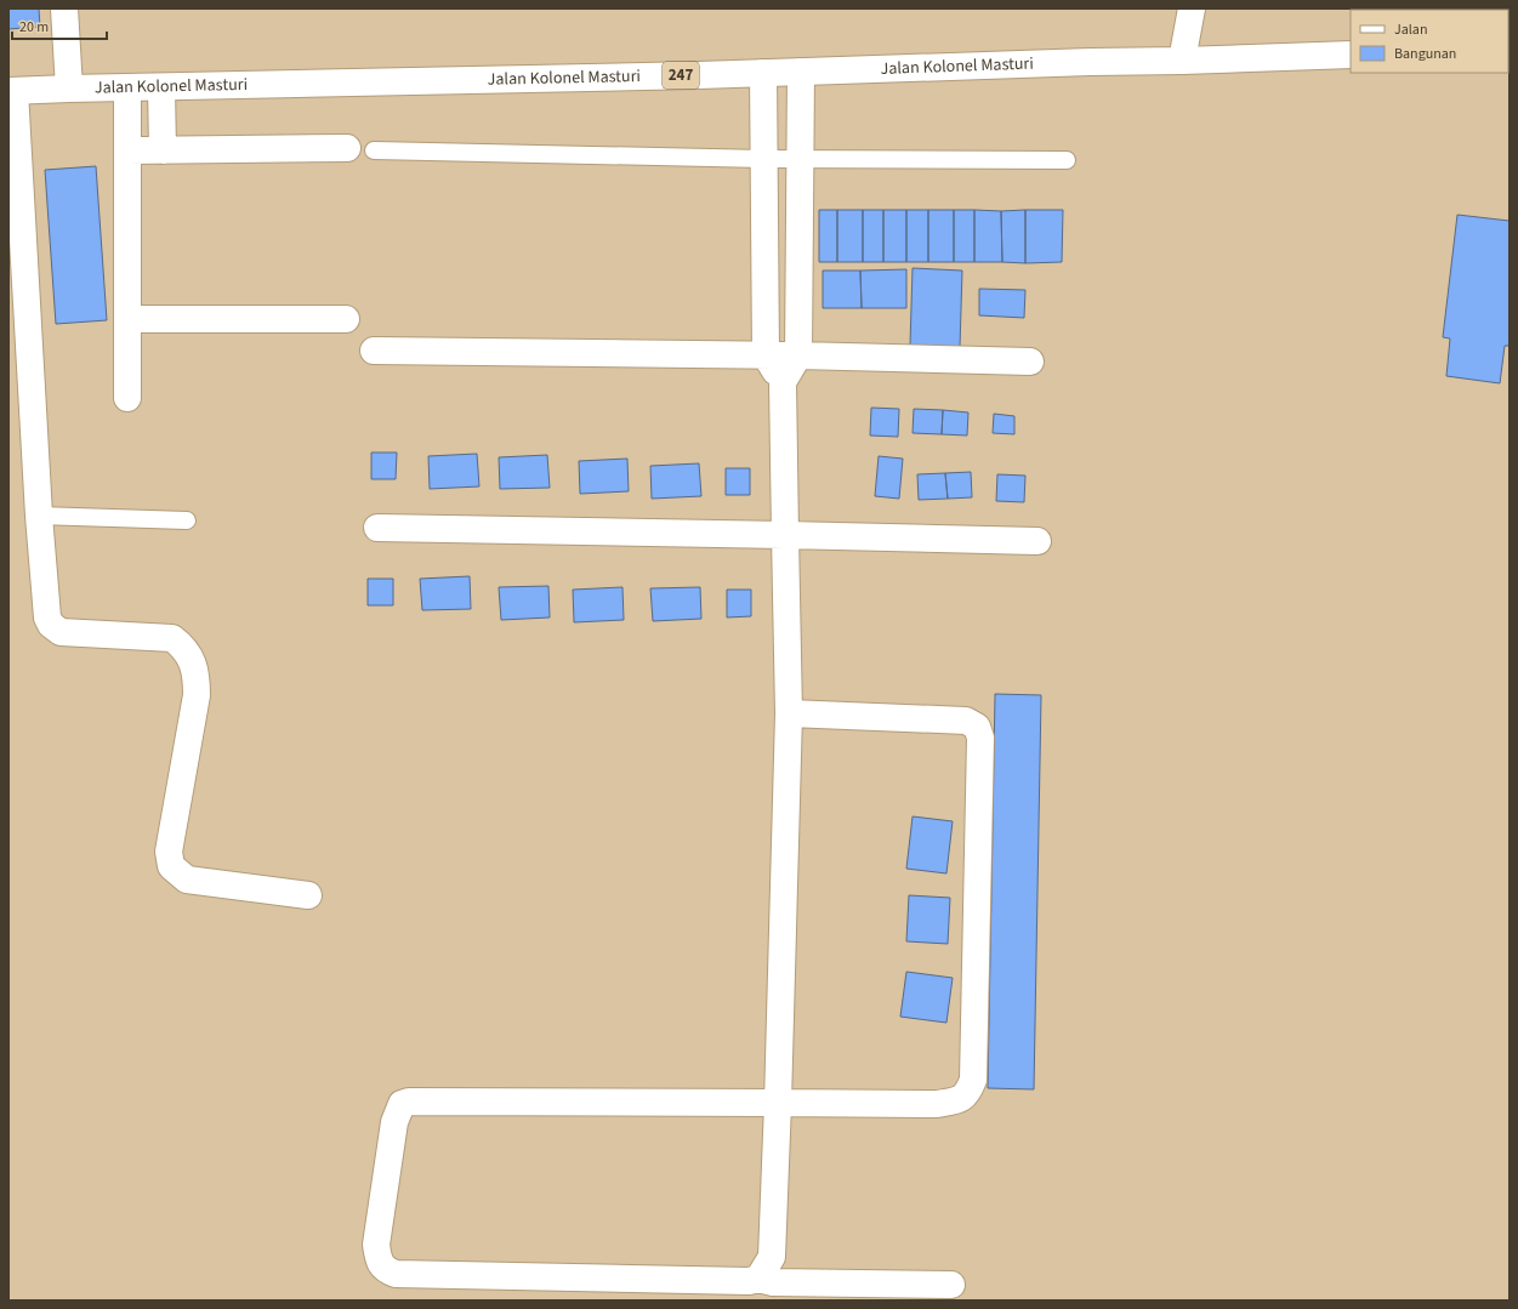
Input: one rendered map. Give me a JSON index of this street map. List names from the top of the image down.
{
  "streets": {
    "street": ["Jalan Kolonel Masturi", "247"]
  },
  "legend": ["Jalan", "Bangunan"],
  "scale_bar": "20 m"
}
